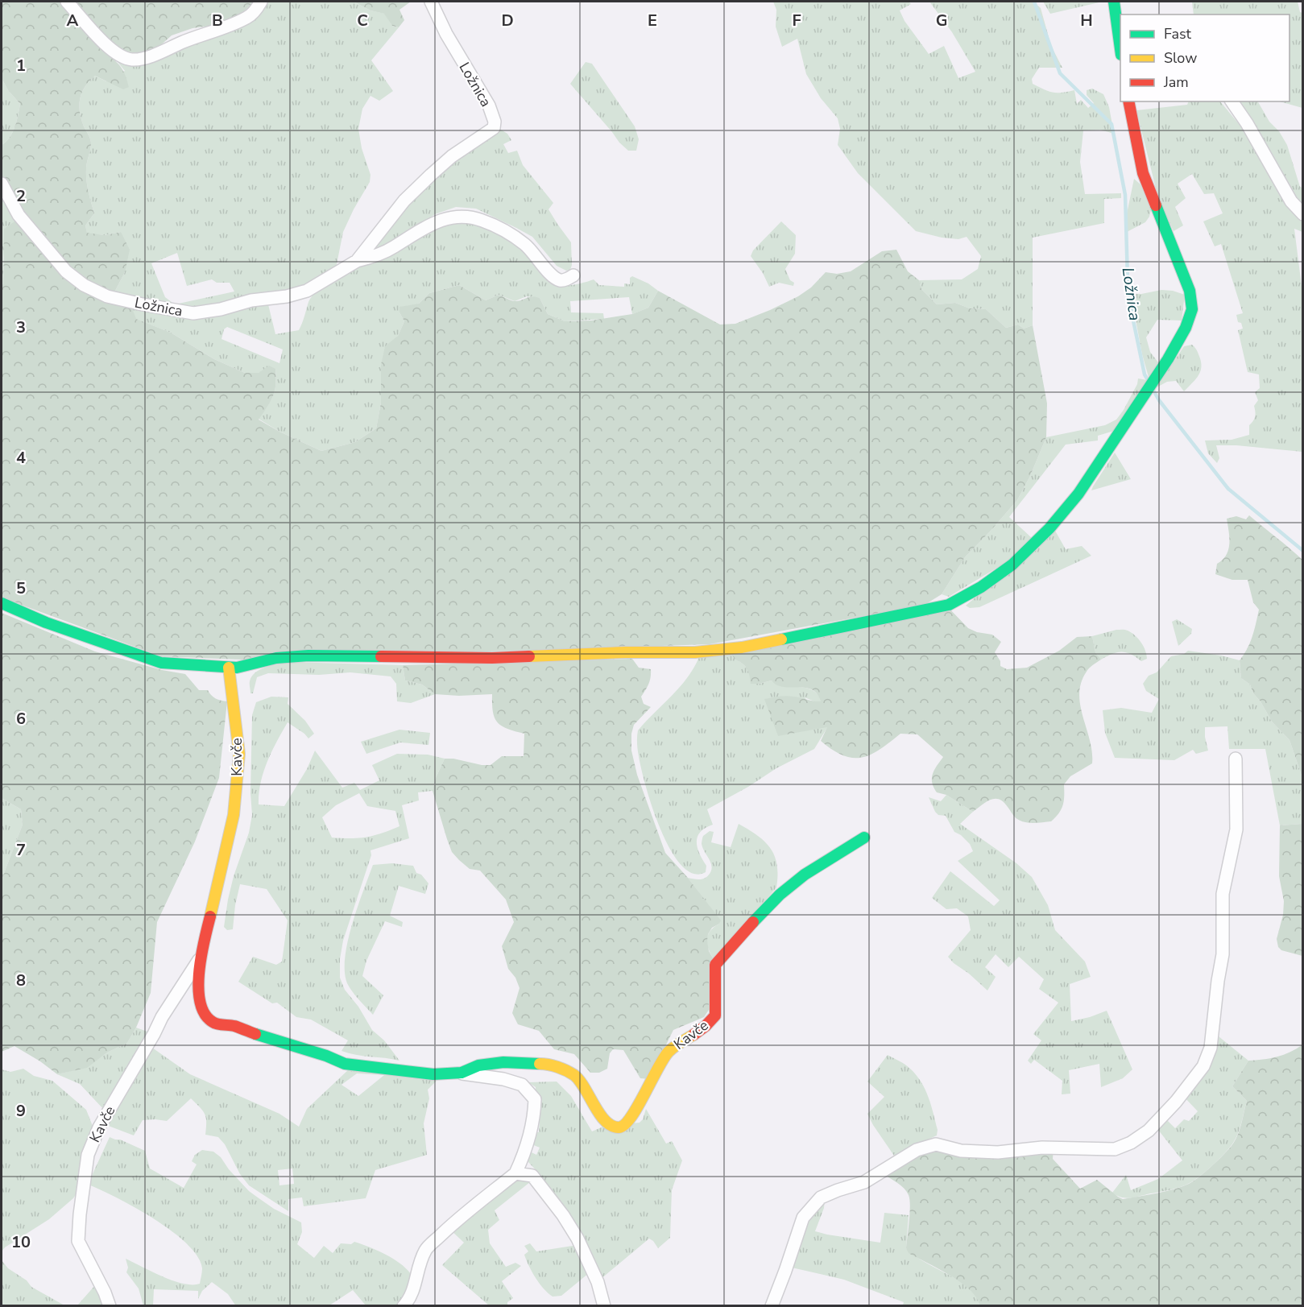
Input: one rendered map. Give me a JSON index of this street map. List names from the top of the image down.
{
  "streets": {
    "street": ["Ložnica", "Kavče"]
  },
  "water": ["Ložnica"],
  "legend": ["Fast", "Slow", "Jam"],
  "grid": {
    "columns": [
      "A",
      "B",
      "C",
      "D",
      "E",
      "F",
      "G",
      "H"
    ],
    "rows": [
      "1",
      "2",
      "3",
      "4",
      "5",
      "6",
      "7",
      "8",
      "9",
      "10"
    ]
  }
}
